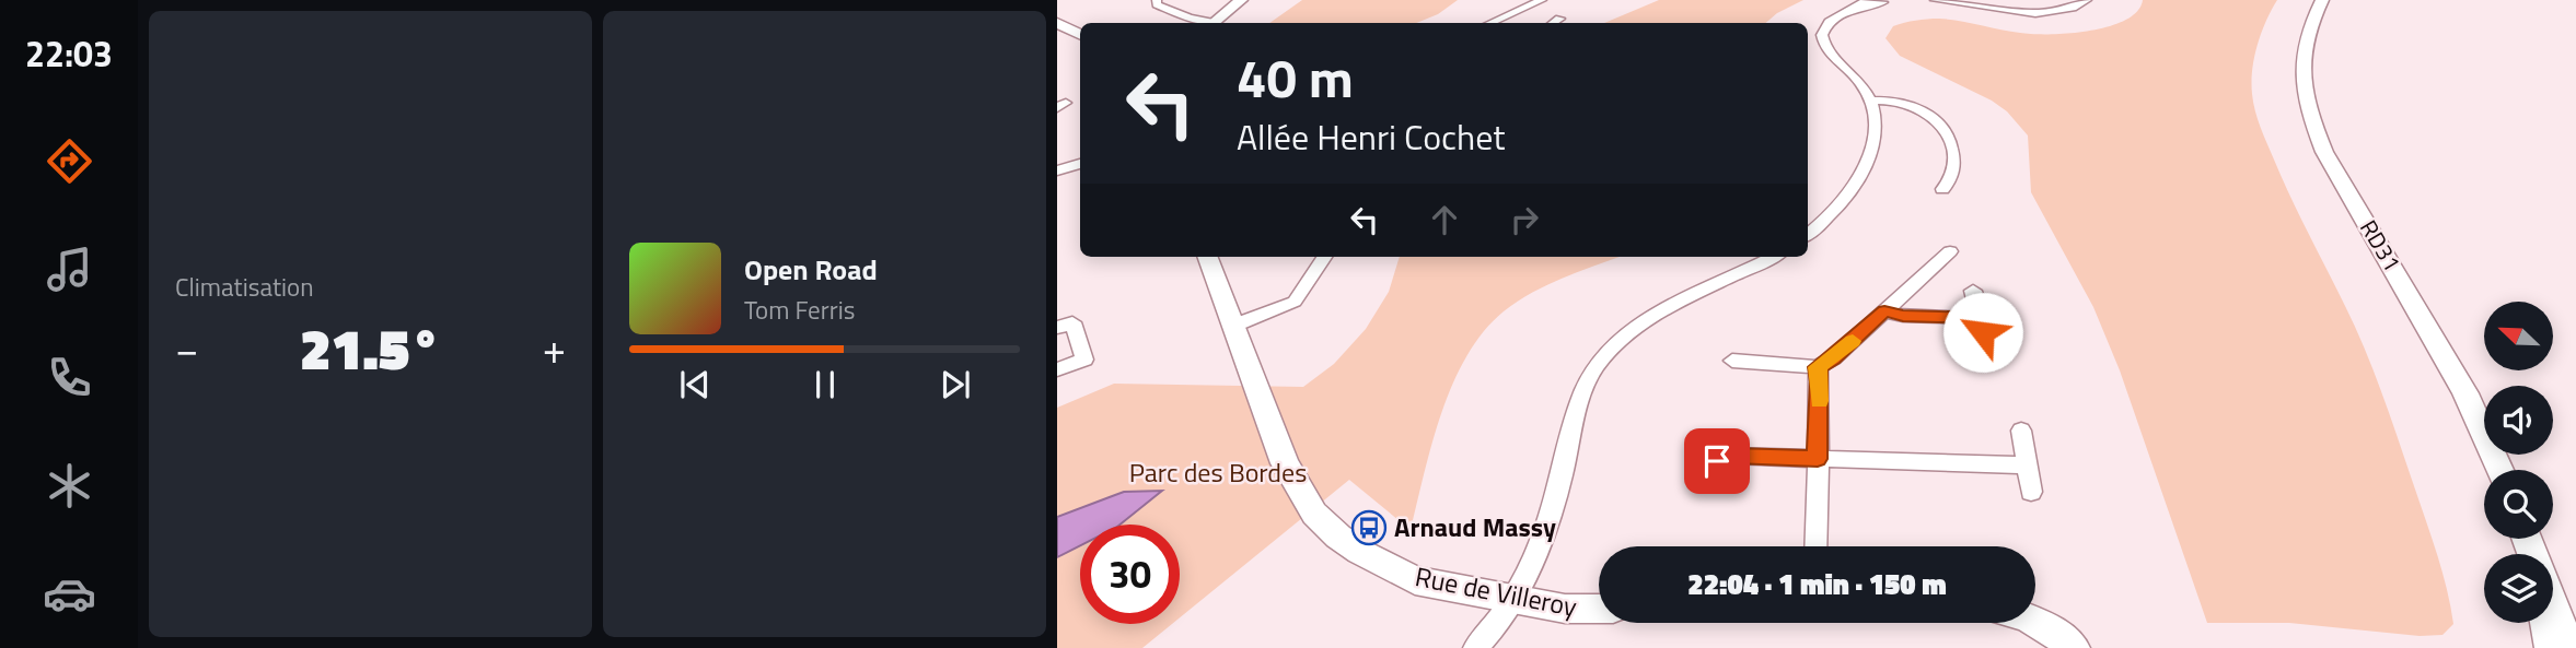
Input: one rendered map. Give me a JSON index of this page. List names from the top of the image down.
{
  "streets": {
    "main road": ["RD31", "Rue de Villeroy"]
  },
  "parks": ["Parc des Bordes"],
  "places": {
    "bus stop": ["Arnaud Massy"]
  },
  "north": "top left",
  "page": {
    "tabs": "22:03",
    "tile": "Climatisation",
    "turn": ["40 m", "Allée Henri Cochet"],
    "song": ["Open Road", "Tom Ferris"],
    "heat": ["−", "21.5°", "+"],
    "limit": "30",
    "trip": "22:04 · 1 min · 150 m"
  }
}
